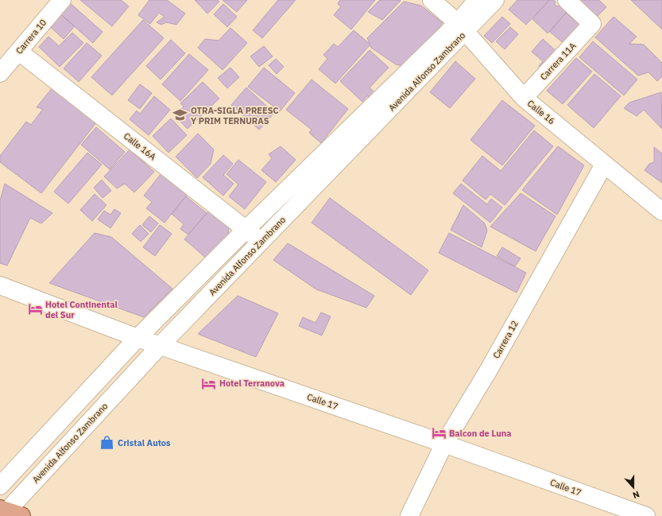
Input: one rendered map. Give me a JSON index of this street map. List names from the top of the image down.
{
  "streets": {
    "street": [
      "Carrera 10",
      "Carrera 11A",
      "Avenida Alfonso Zambrano",
      "Calle 16",
      "Calle 16A",
      "Carrera 12",
      "Calle 17"
    ]
  },
  "crossings": [
    ["Carrera 10", "Calle 16A"],
    ["Carrera 11A", "Calle 16"],
    ["Avenida Alfonso Zambrano", "Calle 16"],
    ["Avenida Alfonso Zambrano", "Calle 16A"],
    ["Avenida Alfonso Zambrano", "Calle 17"],
    ["Calle 16", "Carrera 12"],
    ["Carrera 12", "Calle 17"]
  ],
  "places": {
    "school or university": ["OTRA-SIGLA PREESC Y PRIM TERNURAS"],
    "hotel": ["Hotel Continental del Sur", "Hotel Terranova", "Balcon de Luna"],
    "shop": ["Cristal Autos"]
  },
  "north": "bottom"
}
